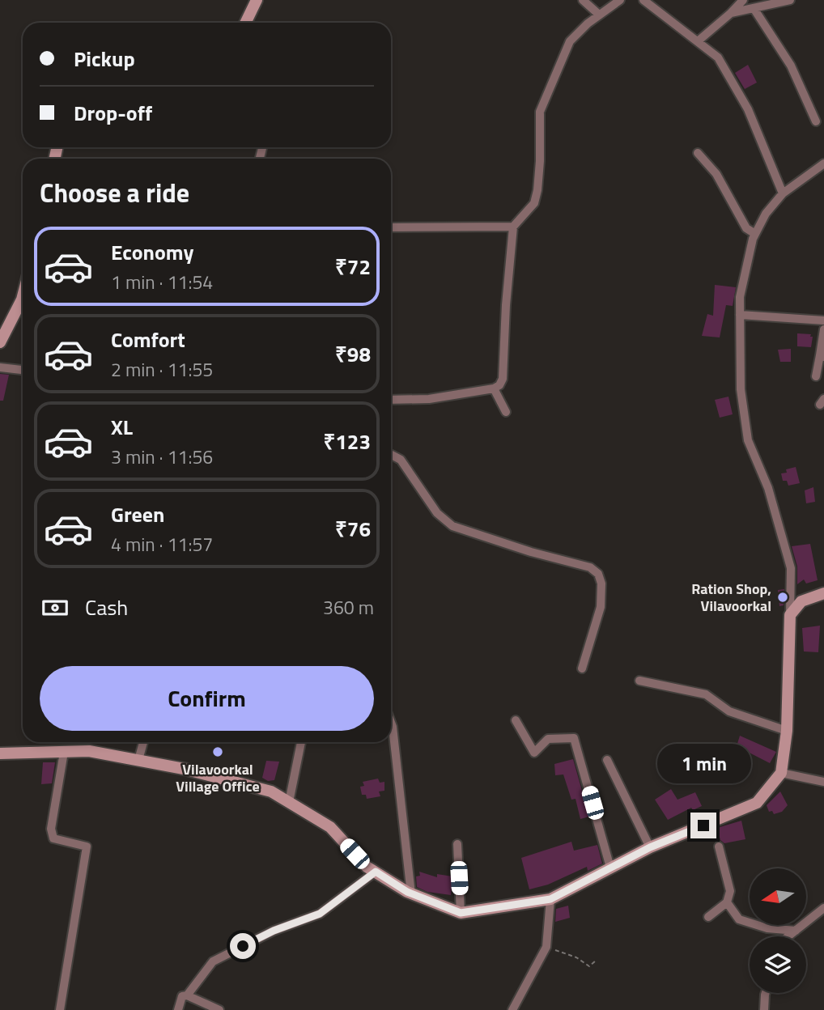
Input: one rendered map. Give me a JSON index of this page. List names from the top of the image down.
{
  "places": ["Ration Shop, Vilavoorkal", "Vilavoorkal Village Office"],
  "north": "left",
  "page": {
    "banner": ["Pickup", "Drop-off"],
    "heading": "Choose a ride",
    "list": [
      {
        "name": "Economy",
        "note": "1 min · 11:54",
        "value": "₹72"
      },
      {
        "name": "Comfort",
        "note": "2 min · 11:55",
        "value": "₹98"
      },
      {
        "name": "XL",
        "note": "3 min · 11:56",
        "value": "₹123"
      },
      {
        "name": "Green",
        "note": "4 min · 11:57",
        "value": "₹76"
      }
    ],
    "pay": ["Cash", "360 m"],
    "buttons": "Confirm",
    "bubble": "1 min"
  }
}
